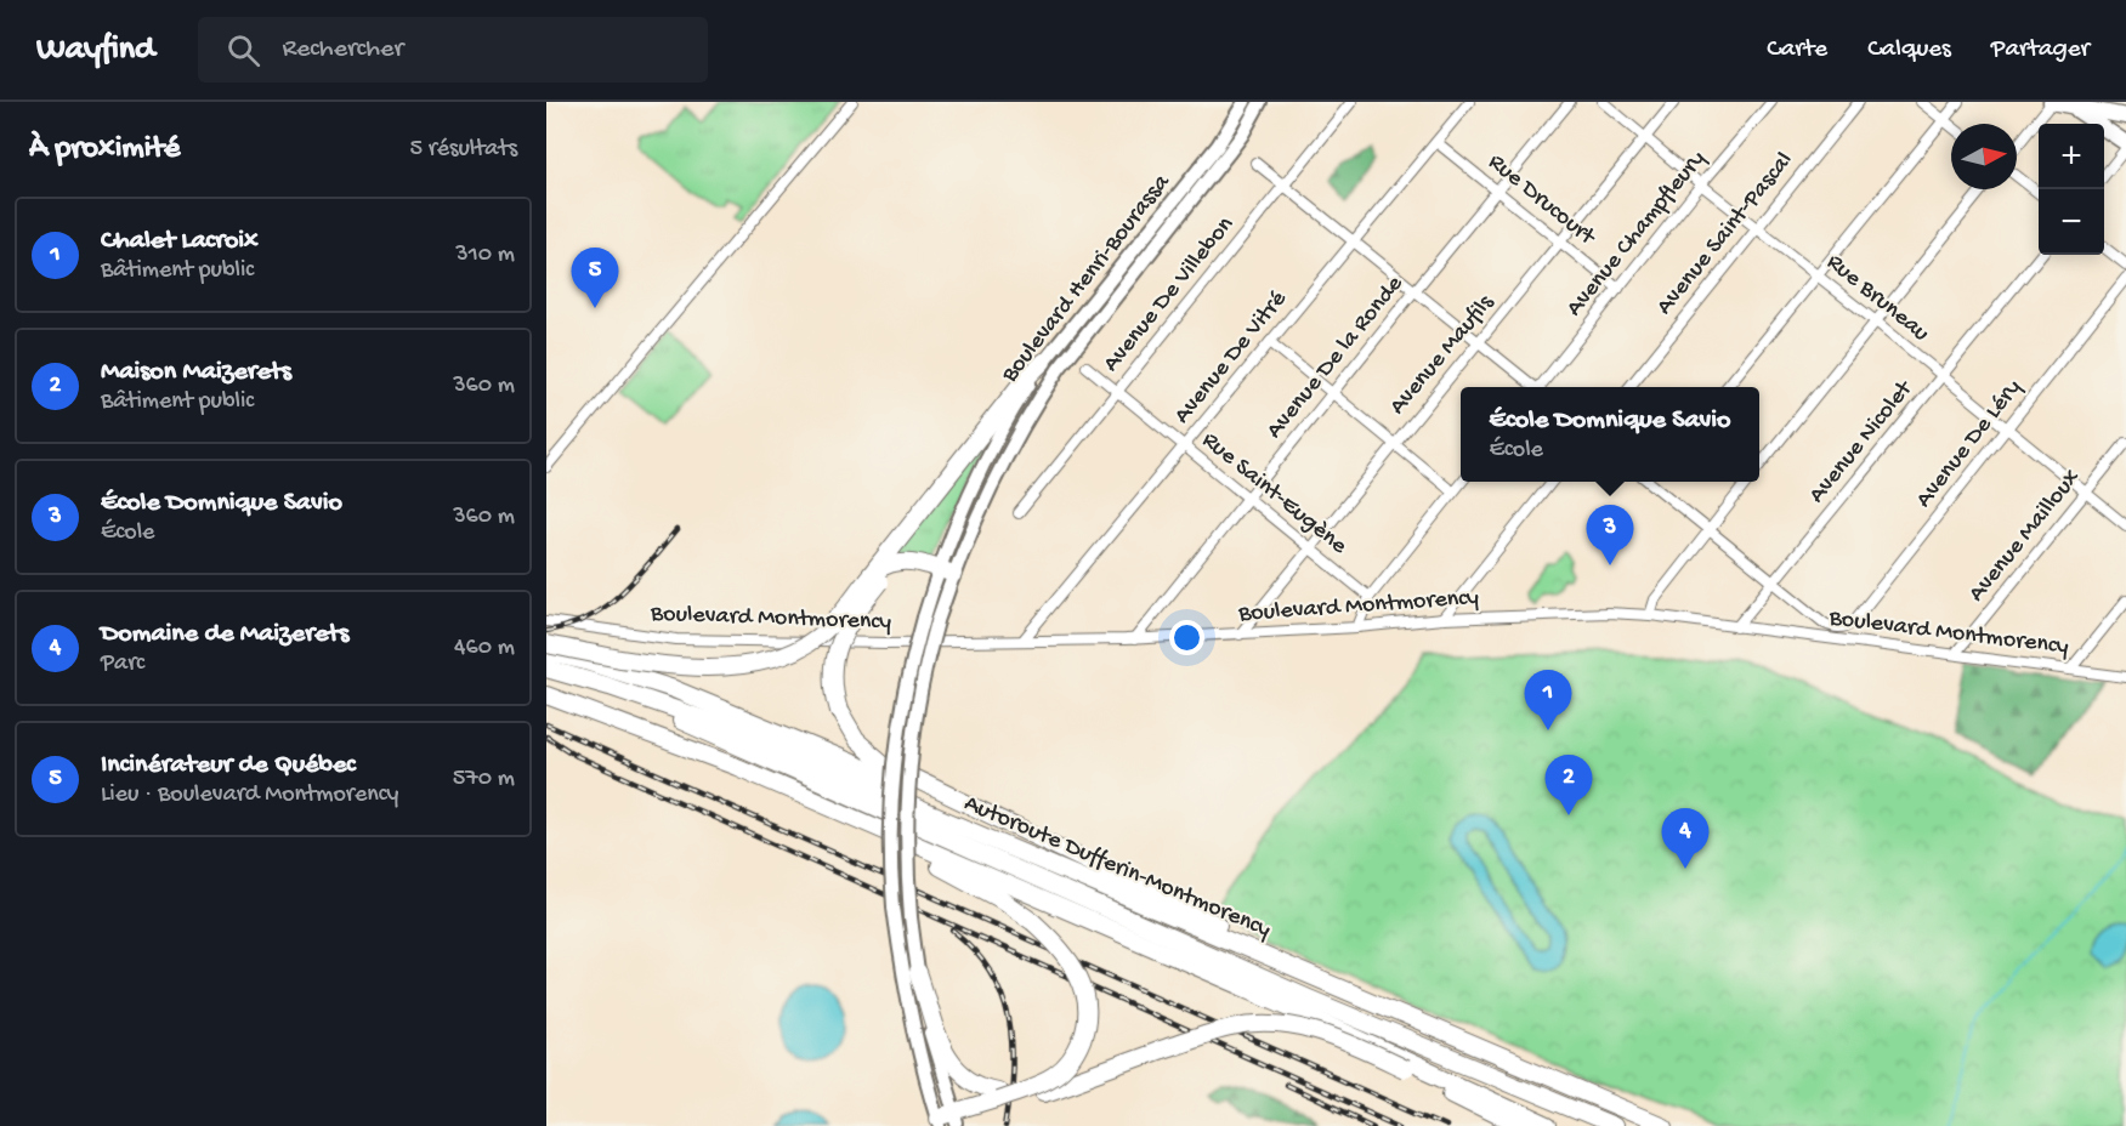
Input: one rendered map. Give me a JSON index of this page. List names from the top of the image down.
{
  "streets": {
    "highway": ["Autoroute Dufferin-Montmorency"],
    "main road": ["Boulevard Henri-Bourassa"],
    "street": [
      "Rue Drucourt",
      "Avenue Champfleury",
      "Avenue Saint-Pascal",
      "Avenue De Villebon",
      "Rue Bruneau",
      "Avenue Maufils",
      "Avenue De Vitré",
      "Avenue De la Ronde",
      "Avenue Nicolet",
      "Avenue De Léry",
      "Rue Saint-Eugène",
      "Avenue Mailloux",
      "Boulevard Montmorency"
    ]
  },
  "crossings": [
    ["Rue Drucourt", "Avenue Champfleury"],
    ["Rue Drucourt", "Avenue Maufils"],
    ["Rue Drucourt", "Avenue De Vitré"],
    ["Rue Drucourt", "Avenue De la Ronde"],
    ["Avenue Champfleury", "Rue Bruneau"],
    ["Avenue Saint-Pascal", "Rue Bruneau"],
    ["Avenue De Villebon", "Rue Saint-Eugène"],
    ["Rue Bruneau", "Avenue Maufils"],
    ["Rue Bruneau", "Avenue Nicolet"],
    ["Rue Bruneau", "Avenue De Léry"],
    ["Rue Bruneau", "Avenue Mailloux"],
    ["Avenue Maufils", "Rue Saint-Eugène"],
    ["Avenue Maufils", "Boulevard Montmorency"],
    ["Avenue De Vitré", "Rue Saint-Eugène"],
    ["Avenue De Vitré", "Boulevard Montmorency"],
    ["Avenue De la Ronde", "Rue Saint-Eugène"],
    ["Avenue De la Ronde", "Boulevard Montmorency"],
    ["Avenue Nicolet", "Avenue De Léry"],
    ["Avenue Nicolet", "Boulevard Montmorency"],
    ["Avenue Mailloux", "Boulevard Montmorency"]
  ],
  "north": "right",
  "page": {
    "header": "Wayfind",
    "search": "Rechercher",
    "nav": ["Carte", "Calques", "Partager"],
    "heading": ["À proximité", "5 résultats"],
    "map_buttons": ["+", "−"],
    "list": [
      {
        "mark": "1",
        "name": "Chalet Lacroix",
        "note": "Bâtiment public",
        "value": "310 m"
      },
      {
        "mark": "2",
        "name": "Maison Maizerets",
        "note": "Bâtiment public",
        "value": "360 m"
      },
      {
        "mark": "3",
        "name": "École Domnique Savio",
        "note": "École",
        "value": "360 m"
      },
      {
        "mark": "4",
        "name": "Domaine de Maizerets",
        "note": "Parc",
        "value": "460 m"
      },
      {
        "mark": "5",
        "name": "Incinérateur de Québec",
        "note": "Lieu · Boulevard Montmorency",
        "value": "570 m"
      }
    ],
    "pins": [
      "5",
      "3",
      "1",
      "2",
      "4"
    ],
    "popup": ["École Domnique Savio", "École"]
  }
}
